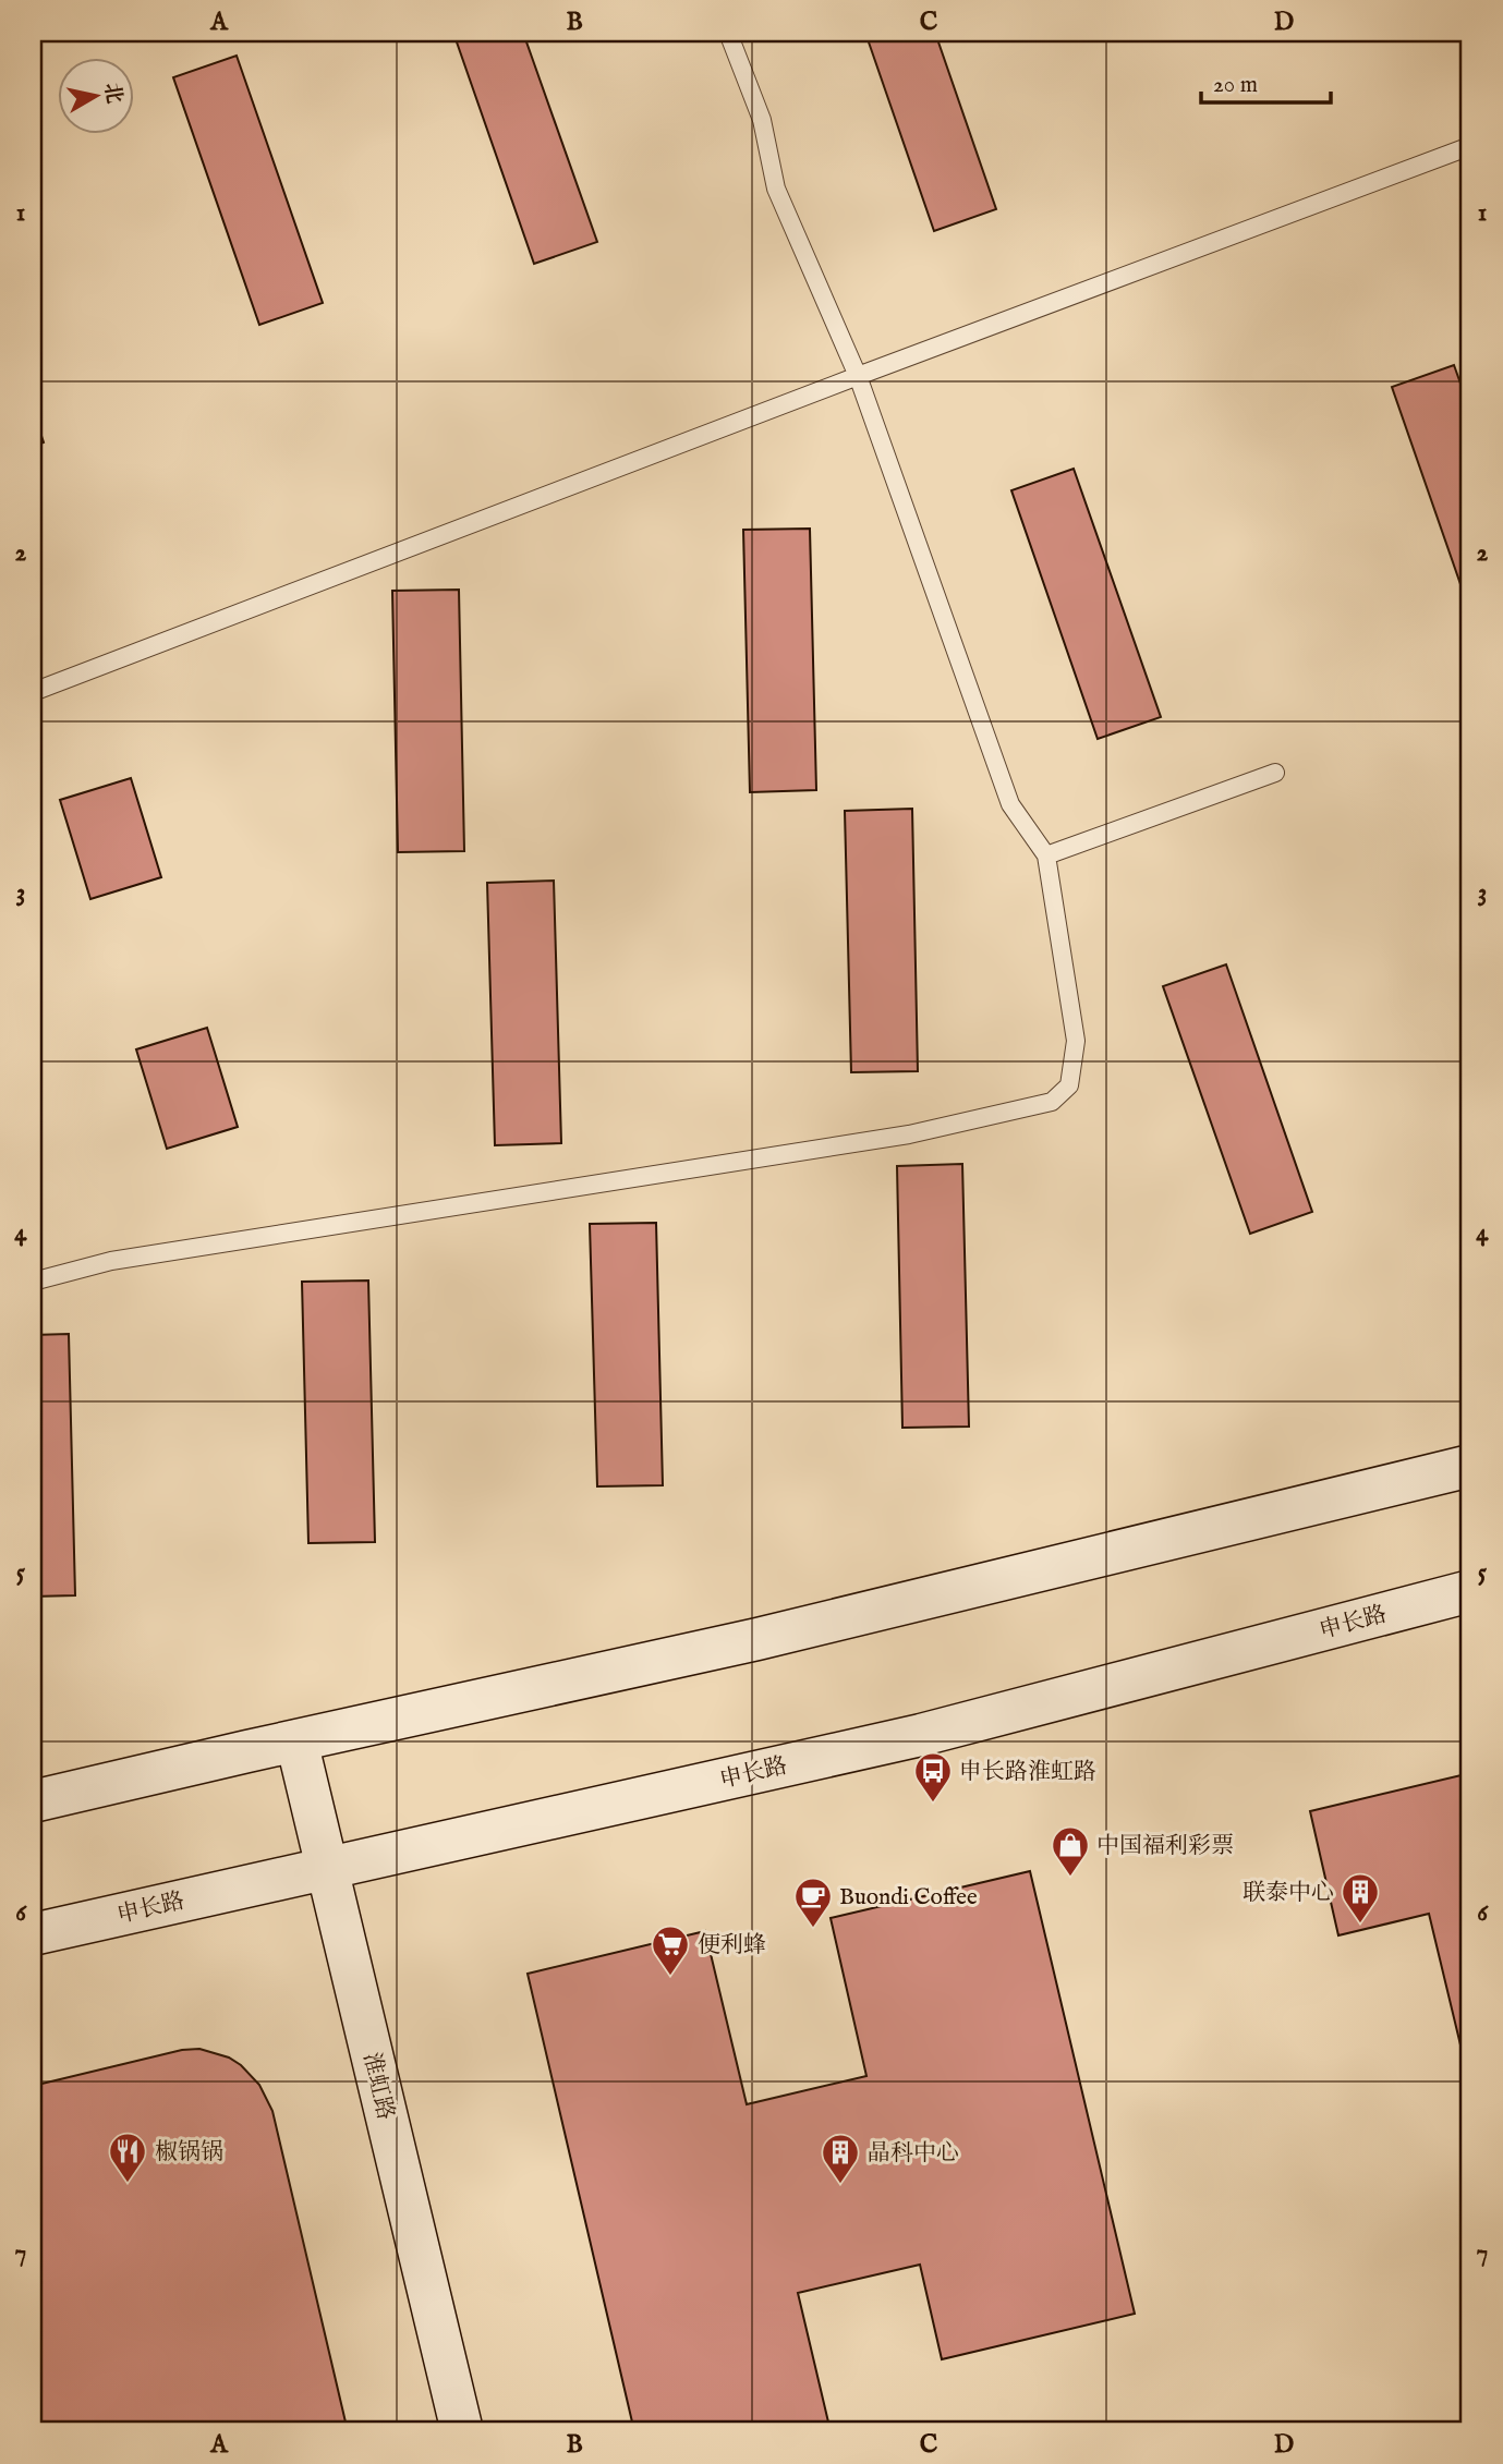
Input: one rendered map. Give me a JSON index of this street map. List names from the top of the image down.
{
  "streets": {
    "main road": ["申长路", "淮虹路"]
  },
  "crossings": [
    ["申长路", "淮虹路"]
  ],
  "places": {
    "bus stop": ["申长路淮虹路"],
    "shop": ["中国福利彩票"],
    "building": ["联泰中心", "晶科中心"],
    "cafe": ["Buondi Coffee"],
    "supermarket": ["便利蜂"],
    "restaurant": ["椒锅锅"]
  },
  "scale_bar": "20 m",
  "north": "right",
  "grid": {
    "columns": [
      "A",
      "B",
      "C",
      "D"
    ],
    "rows": [
      "1",
      "2",
      "3",
      "4",
      "5",
      "6",
      "7"
    ]
  }
}
